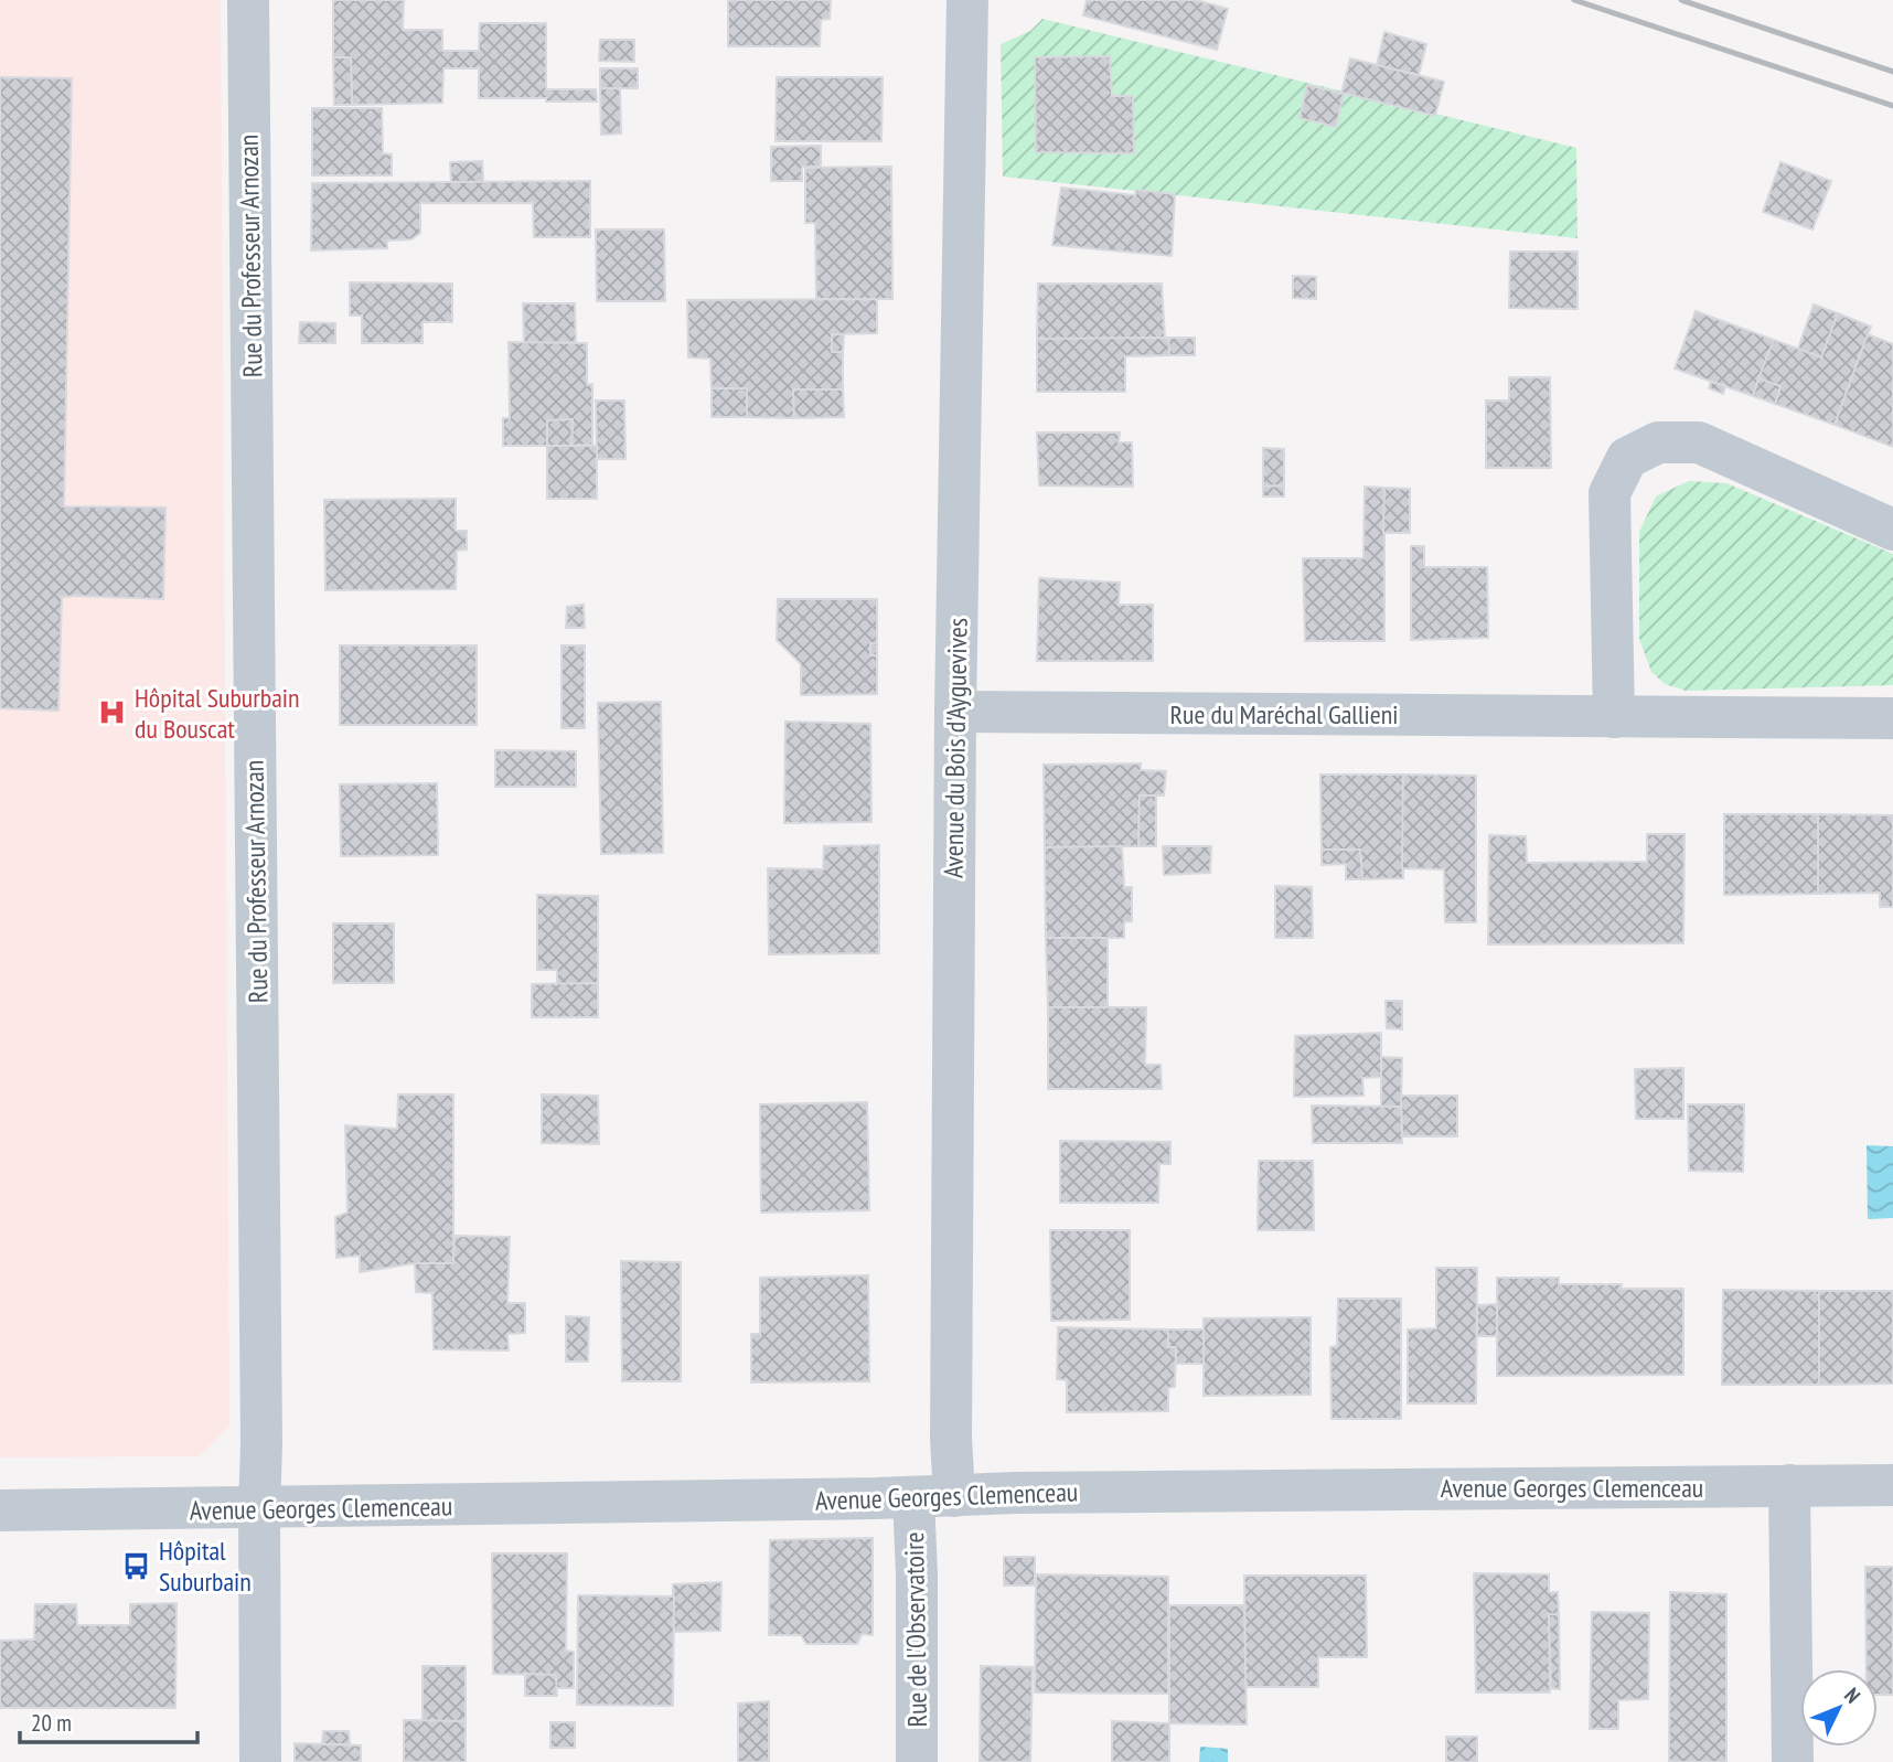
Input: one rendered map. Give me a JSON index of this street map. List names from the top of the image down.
{
  "streets": {
    "street": [
      "Rue du Professeur Arnozan",
      "Rue du Maréchal Gallieni",
      "Avenue du Bois d'Ayguevives",
      "Avenue Georges Clemenceau",
      "Rue de l'Observatoire"
    ]
  },
  "crossings": [
    ["Rue du Professeur Arnozan", "Avenue Georges Clemenceau"],
    ["Rue du Maréchal Gallieni", "Avenue du Bois d'Ayguevives"],
    ["Avenue du Bois d'Ayguevives", "Avenue Georges Clemenceau"],
    ["Avenue du Bois d'Ayguevives", "Rue de l'Observatoire"],
    ["Avenue Georges Clemenceau", "Rue de l'Observatoire"]
  ],
  "places": {
    "hospital": ["Hôpital Suburbain du Bouscat"],
    "bus stop": ["Hôpital Suburbain"]
  },
  "scale_bar": "20 m",
  "north": "top right"
}
